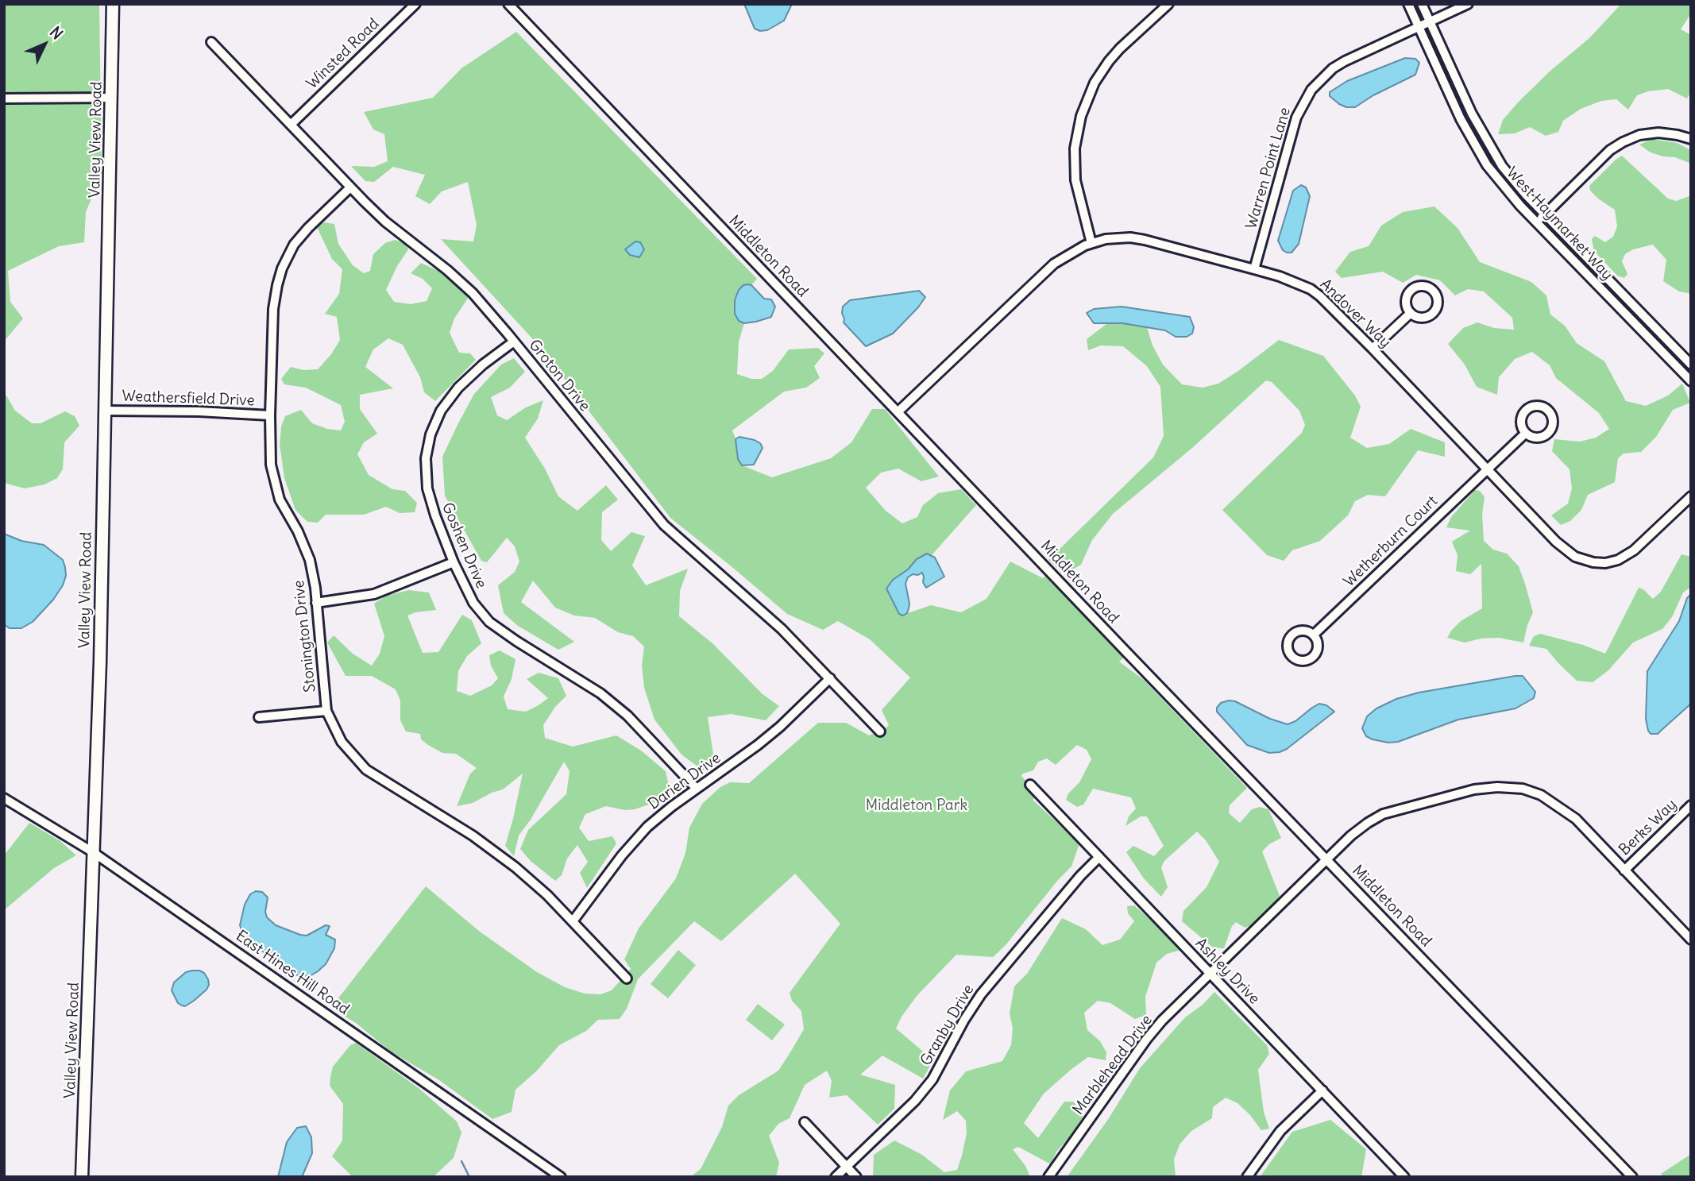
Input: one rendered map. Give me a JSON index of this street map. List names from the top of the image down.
{
  "streets": {
    "main road": ["Valley View Road"],
    "street": [
      "Winsted Road",
      "Warren Point Lane",
      "West Haymarket Way",
      "Middleton Road",
      "Andover Way",
      "Groton Drive",
      "Weathersfield Drive",
      "Wetherburn Court",
      "Goshen Drive",
      "Stonington Drive",
      "Darien Drive",
      "Berks Way",
      "Ashley Drive",
      "East Hines Hill Road",
      "Granby Drive",
      "Marblehead Drive"
    ]
  },
  "crossings": [
    ["Winsted Road", "Groton Drive"],
    ["Valley View Road", "Weathersfield Drive"],
    ["Valley View Road", "East Hines Hill Road"],
    ["Warren Point Lane", "West Haymarket Way"],
    ["Warren Point Lane", "Andover Way"],
    ["Middleton Road", "Andover Way"],
    ["Middleton Road", "Marblehead Drive"],
    ["Andover Way", "Wetherburn Court"],
    ["Groton Drive", "Goshen Drive"],
    ["Groton Drive", "Stonington Drive"],
    ["Groton Drive", "Darien Drive"],
    ["Weathersfield Drive", "Stonington Drive"],
    ["Goshen Drive", "Darien Drive"],
    ["Stonington Drive", "Darien Drive"],
    ["Berks Way", "Marblehead Drive"],
    ["Ashley Drive", "Granby Drive"],
    ["Ashley Drive", "Marblehead Drive"]
  ],
  "parks": ["Middleton Park"],
  "north": "top right"
}
